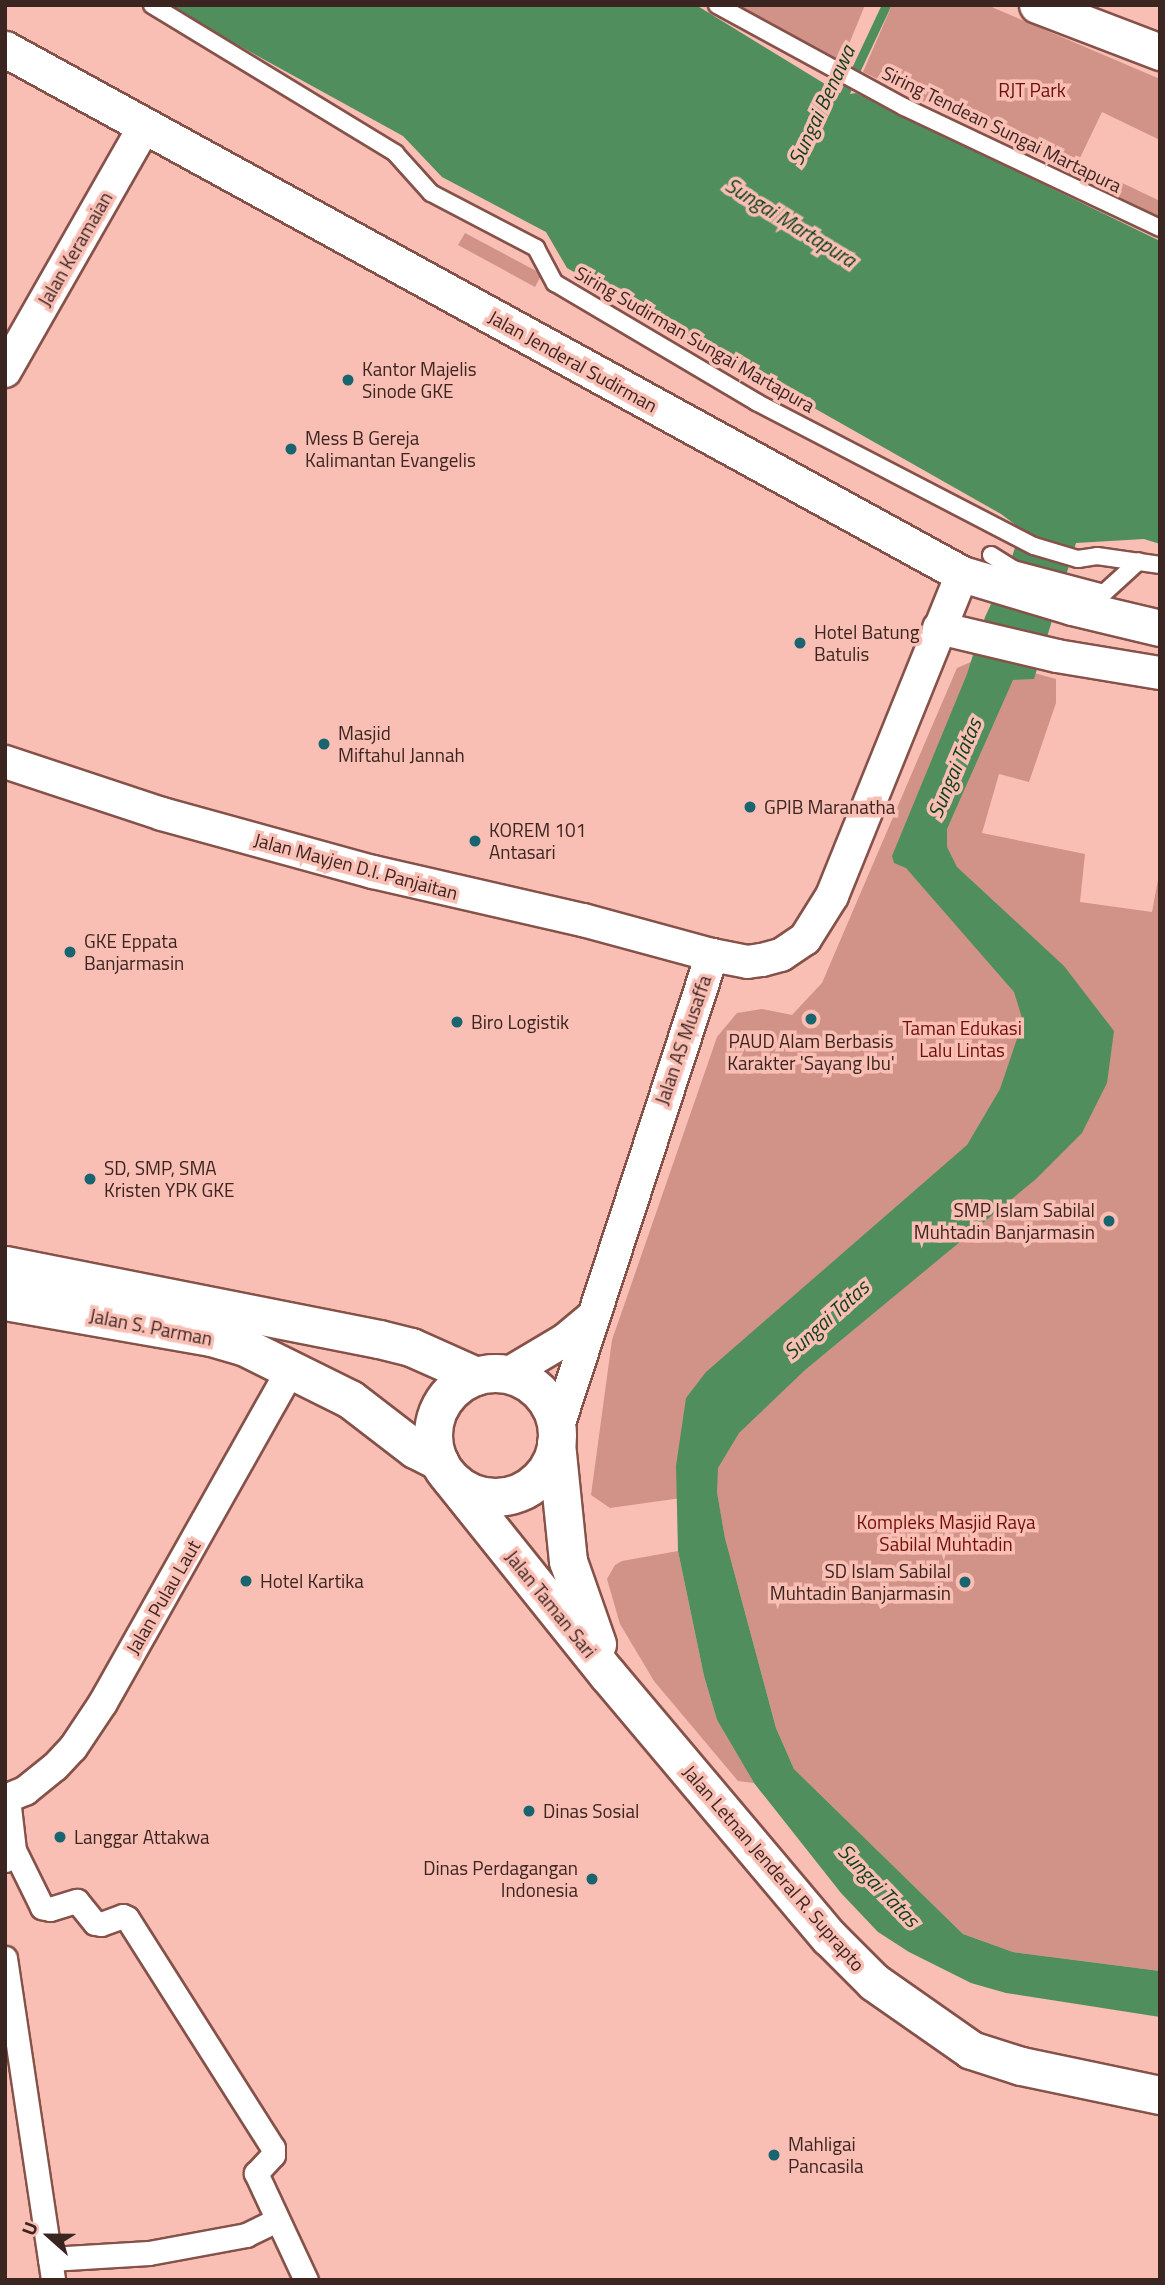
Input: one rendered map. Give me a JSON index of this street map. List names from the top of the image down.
{
  "streets": {
    "highway": ["Jalan S. Parman", "Jalan Taman Sari", "Jalan Letnan Jenderal R. Suprapto"],
    "main road": [
      "Jalan Keramaian",
      "Jalan Jenderal Sudirman",
      "Jalan Mayjen D.I. Panjaitan",
      "Jalan AS Musaffa"
    ],
    "street": ["Siring Tendean Sungai Martapura", "Siring Sudirman Sungai Martapura", "Jalan Pulau Laut"]
  },
  "crossings": [
    ["Jalan Keramaian", "Jalan Jenderal Sudirman"],
    ["Jalan Jenderal Sudirman", "Jalan AS Musaffa"],
    ["Jalan Mayjen D.I. Panjaitan", "Jalan AS Musaffa"],
    ["Jalan AS Musaffa", "Jalan S. Parman"],
    ["Jalan AS Musaffa", "Jalan Taman Sari"],
    ["Jalan S. Parman", "Jalan Pulau Laut"],
    ["Jalan S. Parman", "Jalan Taman Sari"],
    ["Jalan Pulau Laut", "Jalan Taman Sari"],
    ["Jalan Taman Sari", "Jalan Letnan Jenderal R. Suprapto"]
  ],
  "water": ["Sungai Benawa", "Sungai Martapura", "Sungai Tatas"],
  "parks": ["RJT Park", "Taman Edukasi Lalu Lintas", "Kompleks Masjid Raya Sabilal Muhtadin"],
  "places": [
    "Kantor Majelis Sinode GKE",
    "Mess B Gereja Kalimantan Evangelis",
    "Hotel Batung Batulis",
    "Masjid Miftahul Jannah",
    "GPIB Maranatha",
    "KOREM 101 Antasari",
    "GKE Eppata Banjarmasin",
    "PAUD Alam Berbasis Karakter 'Sayang Ibu'",
    "Biro Logistik",
    "SD, SMP, SMA Kristen YPK GKE",
    "SMP Islam Sabilal Muhtadin Banjarmasin",
    "Hotel Kartika",
    "SD Islam Sabilal Muhtadin Banjarmasin",
    "Dinas Sosial",
    "Langgar Attakwa",
    "Dinas Perdagangan Indonesia",
    "Mahligai Pancasila"
  ],
  "north": "left"
}
